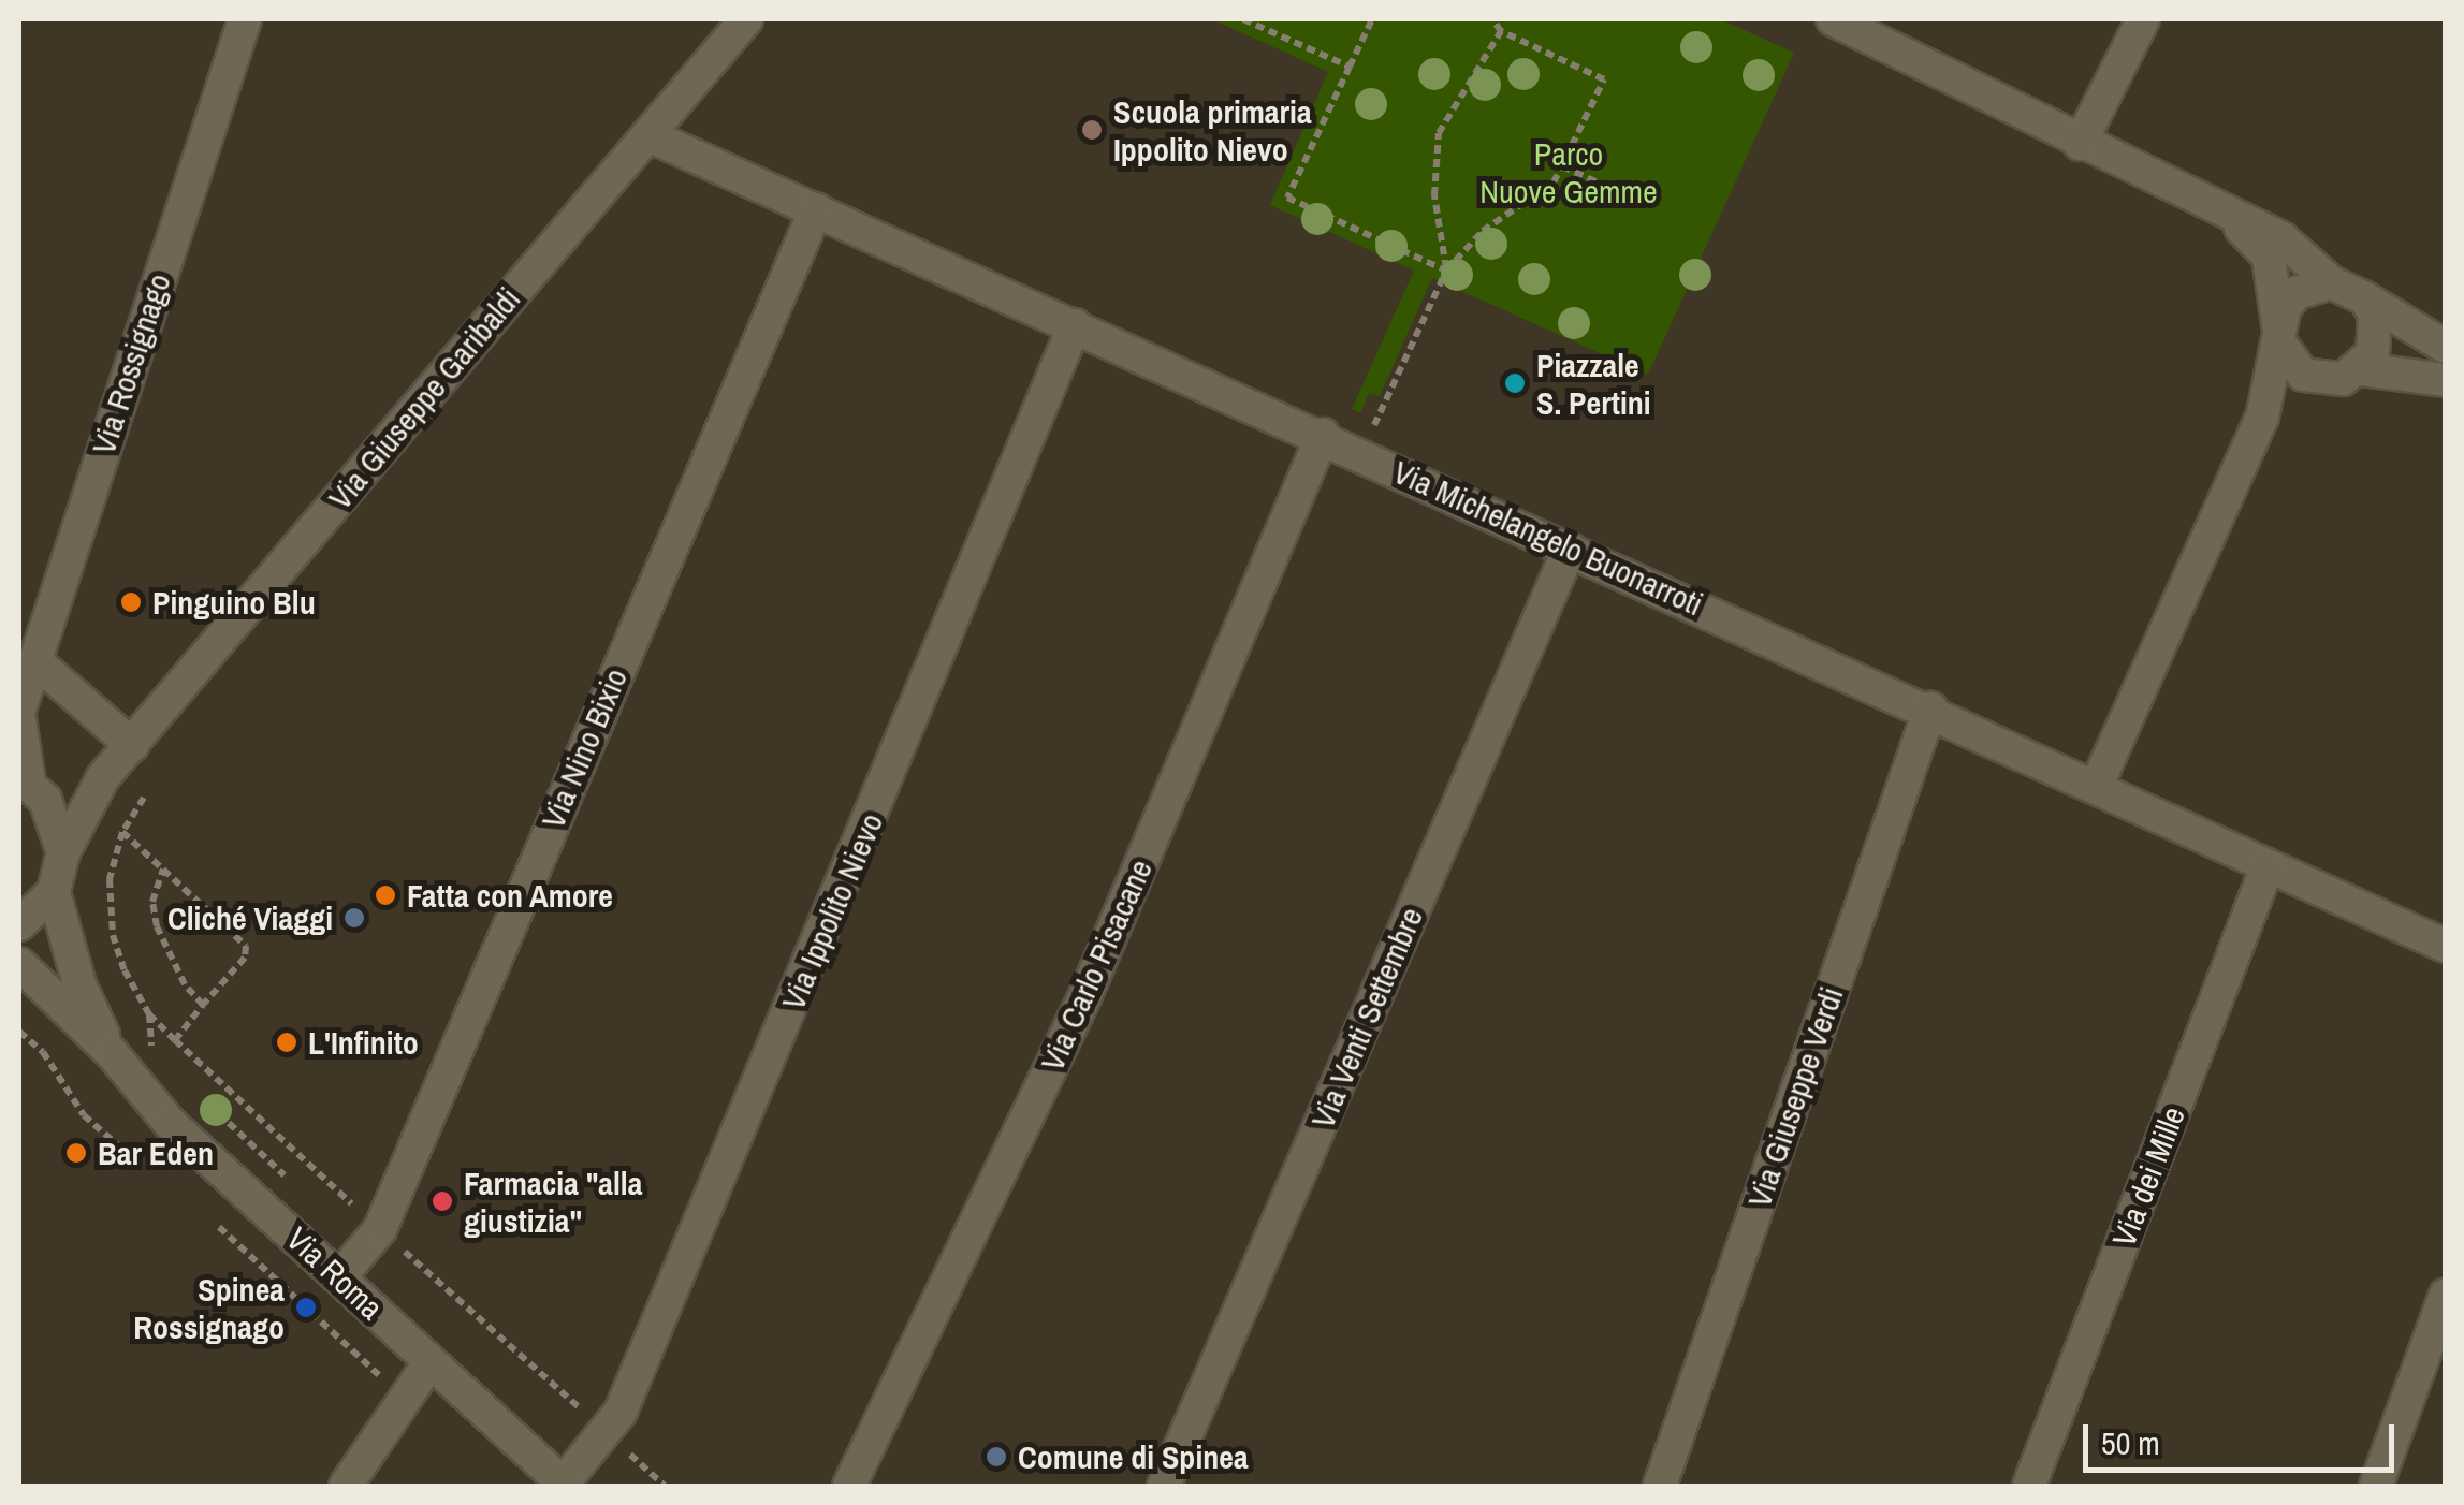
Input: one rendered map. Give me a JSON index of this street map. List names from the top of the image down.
{
  "streets": {
    "street": [
      "Via Rossignago",
      "Via Giuseppe Garibaldi",
      "Via Michelangelo Buonarroti",
      "Via Nino Bixio",
      "Via Ippolito Nievo",
      "Via Carlo Pisacane",
      "Via Venti Settembre",
      "Via Giuseppe Verdi",
      "Via dei Mille",
      "Via Roma"
    ]
  },
  "crossings": [
    ["Via Giuseppe Garibaldi", "Via Michelangelo Buonarroti"],
    ["Via Giuseppe Garibaldi", "Via Roma"],
    ["Via Michelangelo Buonarroti", "Via Nino Bixio"],
    ["Via Michelangelo Buonarroti", "Via Ippolito Nievo"],
    ["Via Michelangelo Buonarroti", "Via Carlo Pisacane"],
    ["Via Michelangelo Buonarroti", "Via Venti Settembre"],
    ["Via Michelangelo Buonarroti", "Via Giuseppe Verdi"],
    ["Via Michelangelo Buonarroti", "Via dei Mille"],
    ["Via Nino Bixio", "Via Roma"],
    ["Via Ippolito Nievo", "Via Roma"]
  ],
  "parks": ["Parco Nuove Gemme"],
  "places": [
    "Scuola primaria Ippolito Nievo",
    "Piazzale S. Pertini",
    "Pinguino Blu",
    "Fatta con Amore",
    "Cliché Viaggi",
    "L'Infinito",
    "Bar Eden",
    "Farmacia \"alla giustizia\"",
    "Spinea Rossignago",
    "Comune di Spinea"
  ],
  "scale_bar": "50 m"
}
